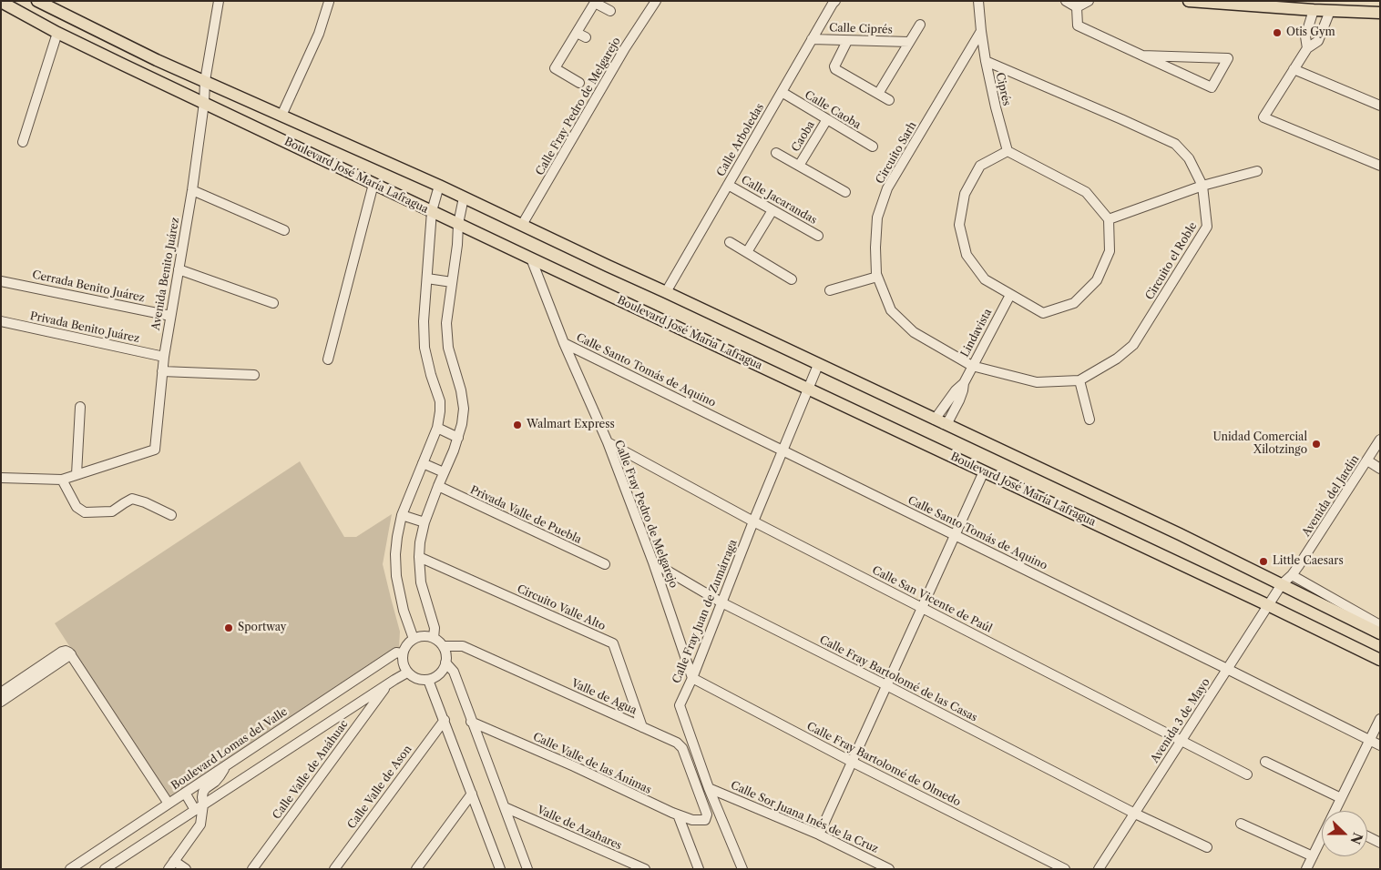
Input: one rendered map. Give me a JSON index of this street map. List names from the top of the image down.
{
  "streets": {
    "main road": ["Boulevard José María Lafragua"],
    "street": [
      "Calle Ciprés",
      "Ciprés",
      "Calle Fray Pedro de Melgarejo",
      "Calle Caoba",
      "Caoba",
      "Calle Arboledas",
      "Circuito Sarh",
      "Calle Jacarandas",
      "Circuito el Roble",
      "Avenida Benito Juárez",
      "Cerrada Benito Juárez",
      "Privada Benito Juárez",
      "Lindavista",
      "Calle Santo Tomás de Aquino",
      "Avenida del Jardín",
      "Privada Valle de Puebla",
      "Calle San Vicente de Paúl",
      "Circuito Valle Alto",
      "Calle Fray Juan de Zumárraga",
      "Calle Fray Bartolomé de las Casas",
      "Valle de Agua",
      "Avenida 3 de Mayo",
      "Boulevard Lomas del Valle",
      "Calle Valle de las Ánimas",
      "Calle Fray Bartolomé de Olmedo",
      "Calle Valle de Anáhuac",
      "Calle Valle de Ason",
      "Calle Sor Juana Inés de la Cruz",
      "Valle de Azahares"
    ]
  },
  "crossings": [
    ["Calle Ciprés", "Calle Arboledas"],
    ["Ciprés", "Circuito Sarh"],
    ["Ciprés", "Circuito el Roble"],
    ["Ciprés", "Lindavista"],
    ["Calle Fray Pedro de Melgarejo", "Boulevard José María Lafragua"],
    ["Calle Fray Pedro de Melgarejo", "Calle Santo Tomás de Aquino"],
    ["Calle Fray Pedro de Melgarejo", "Calle San Vicente de Paúl"],
    ["Calle Fray Pedro de Melgarejo", "Calle Fray Juan de Zumárraga"],
    ["Calle Fray Pedro de Melgarejo", "Calle Fray Bartolomé de las Casas"],
    ["Calle Fray Pedro de Melgarejo", "Calle Fray Bartolomé de Olmedo"],
    ["Calle Caoba", "Caoba"],
    ["Calle Caoba", "Calle Arboledas"],
    ["Calle Arboledas", "Boulevard José María Lafragua"],
    ["Calle Arboledas", "Calle Jacarandas"],
    ["Circuito Sarh", "Circuito el Roble"],
    ["Circuito Sarh", "Lindavista"],
    ["Boulevard José María Lafragua", "Avenida Benito Juárez"],
    ["Boulevard José María Lafragua", "Lindavista"],
    ["Boulevard José María Lafragua", "Avenida del Jardín"],
    ["Boulevard José María Lafragua", "Calle Fray Juan de Zumárraga"],
    ["Boulevard José María Lafragua", "Avenida 3 de Mayo"],
    ["Circuito el Roble", "Lindavista"],
    ["Avenida Benito Juárez", "Cerrada Benito Juárez"],
    ["Avenida Benito Juárez", "Privada Benito Juárez"],
    ["Calle Santo Tomás de Aquino", "Calle Fray Juan de Zumárraga"],
    ["Calle Santo Tomás de Aquino", "Avenida 3 de Mayo"],
    ["Avenida del Jardín", "Avenida 3 de Mayo"],
    ["Calle San Vicente de Paúl", "Calle Fray Juan de Zumárraga"],
    ["Calle San Vicente de Paúl", "Avenida 3 de Mayo"],
    ["Circuito Valle Alto", "Valle de Agua"],
    ["Calle Fray Juan de Zumárraga", "Calle Fray Bartolomé de las Casas"],
    ["Calle Fray Juan de Zumárraga", "Calle Fray Bartolomé de Olmedo"],
    ["Calle Fray Juan de Zumárraga", "Calle Sor Juana Inés de la Cruz"],
    ["Calle Fray Bartolomé de las Casas", "Avenida 3 de Mayo"],
    ["Valle de Agua", "Boulevard Lomas del Valle"],
    ["Valle de Agua", "Calle Valle de las Ánimas"]
  ],
  "places": [
    "Otis Gym",
    "Walmart Express",
    "Unidad Comercial Xilotzingo",
    "Little Caesars",
    "Sportway"
  ],
  "north": "right"
}
